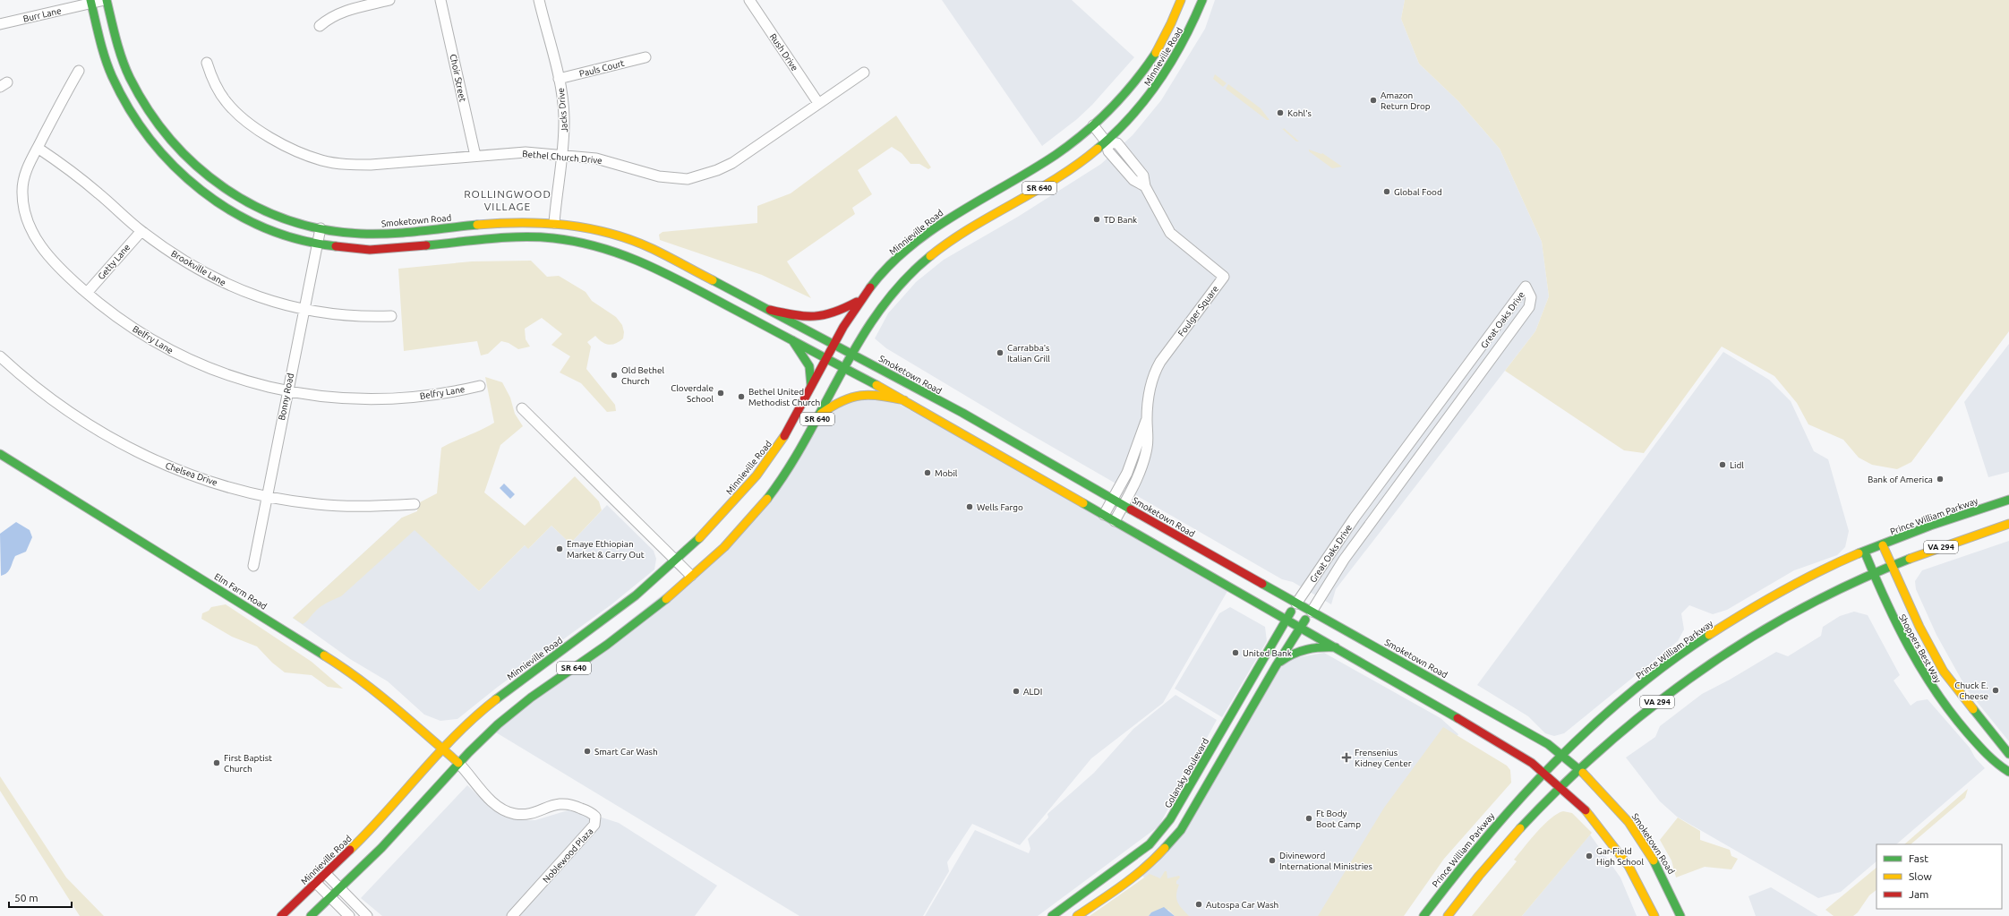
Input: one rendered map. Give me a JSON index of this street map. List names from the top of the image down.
{
  "streets": {
    "main road": [
      "Minnieville Road",
      "SR 640",
      "Smoketown Road",
      "Prince William Parkway",
      "VA 294",
      "Elm Farm Road",
      "Shoppers Best Way",
      "Golansky Boulevard"
    ],
    "street": [
      "Burr Lane",
      "Rush Drive",
      "Pauls Court",
      "Choir Street",
      "Jacks Drive",
      "Bethel Church Drive",
      "Getty Lane",
      "Brookville Lane",
      "Foulger Square",
      "Great Oaks Drive",
      "Belfry Lane",
      "Bonny Road",
      "Chelsea Drive",
      "Noblewood Plaza"
    ]
  },
  "crossings": [
    ["Burr Lane", "Smoketown Road"],
    ["Rush Drive", "Bethel Church Drive"],
    ["Minnieville Road", "Smoketown Road"],
    ["Minnieville Road", "Foulger Square"],
    ["Minnieville Road", "Elm Farm Road"],
    ["Minnieville Road", "Noblewood Plaza"],
    ["Pauls Court", "Jacks Drive"],
    ["Choir Street", "Bethel Church Drive"],
    ["Jacks Drive", "Bethel Church Drive"],
    ["Jacks Drive", "Smoketown Road"],
    ["Smoketown Road", "Foulger Square"],
    ["Smoketown Road", "Great Oaks Drive"],
    ["Smoketown Road", "Bonny Road"],
    ["Smoketown Road", "Prince William Parkway"],
    ["Smoketown Road", "VA 294"],
    ["Smoketown Road", "Golansky Boulevard"],
    ["Getty Lane", "Brookville Lane"],
    ["Getty Lane", "Belfry Lane"],
    ["Brookville Lane", "Belfry Lane"],
    ["Brookville Lane", "Bonny Road"],
    ["Great Oaks Drive", "Golansky Boulevard"],
    ["Belfry Lane", "Bonny Road"],
    ["Bonny Road", "Chelsea Drive"],
    ["Prince William Parkway", "Shoppers Best Way"],
    ["VA 294", "Shoppers Best Way"],
    ["Elm Farm Road", "Noblewood Plaza"]
  ],
  "districts": ["ROLLINGWOOD VILLAGE"],
  "places": {
    "other": [
      "Amazon Return Drop",
      "Kohl's",
      "Global Food",
      "TD Bank",
      "Carrabba's Italian Grill",
      "Old Bethel Church",
      "Cloverdale School",
      "Bethel United Methodist Church",
      "Lidl",
      "Mobil",
      "Bank of America",
      "Wells Fargo",
      "Emaye Ethiopian Market & Carry Out",
      "United Bank",
      "Chuck E. Cheese",
      "ALDI",
      "Smart Car Wash",
      "First Baptist Church",
      "Ft Body Boot Camp",
      "Gar-Field High School",
      "Divineword International Ministries",
      "Autospa Car Wash"
    ],
    "health": ["Frensenius Kidney Center"]
  },
  "legend": ["Fast", "Slow", "Jam"],
  "scale_bar": "50 m"
}
